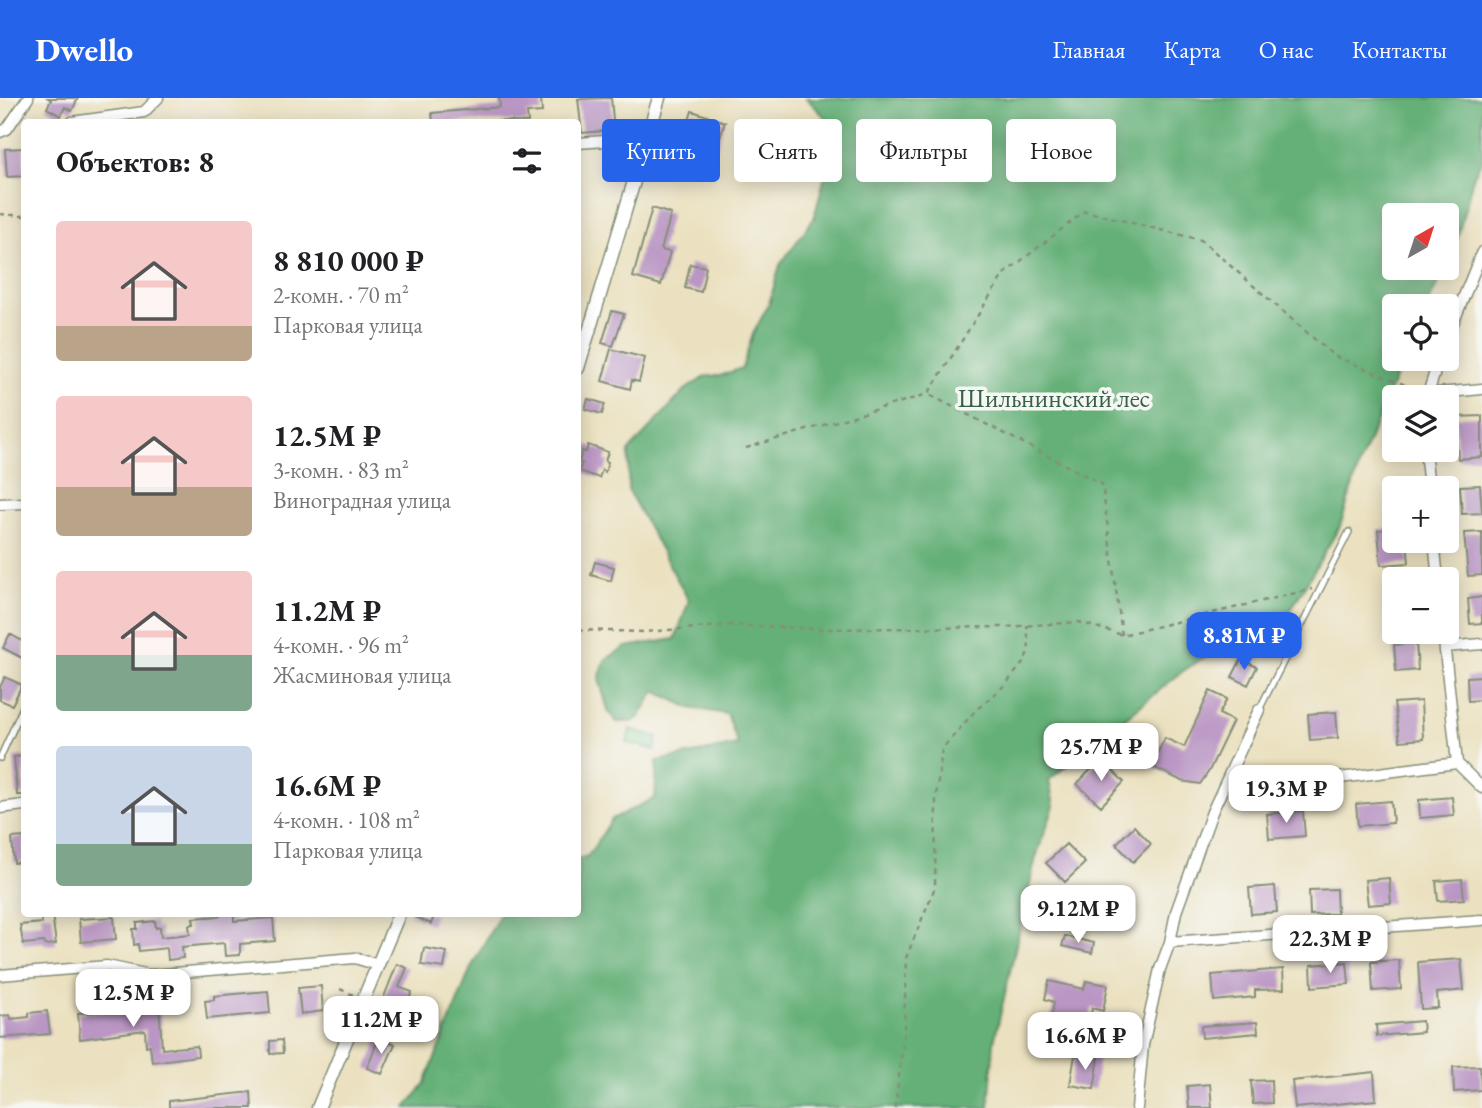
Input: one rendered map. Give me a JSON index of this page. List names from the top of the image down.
{
  "parks": ["Шильнинский лес"],
  "north": "top right",
  "page": {
    "header": "Dwello",
    "nav": [
      "Главная",
      "Карта",
      "О нас",
      "Контакты"
    ],
    "chip": [
      "Купить",
      "Снять",
      "Фильтры",
      "Новое"
    ],
    "heading": "Объектов: 8",
    "map_buttons": ["+", "−"],
    "list": [
      {
        "name": "8 810 000 ₽",
        "note": "2-комн. · 70 m² · Парковая улица"
      },
      {
        "name": "12.5M ₽",
        "note": "3-комн. · 83 m² · Виноградная улица"
      },
      {
        "name": "11.2M ₽",
        "note": "4-комн. · 96 m² · Жасминовая улица"
      },
      {
        "name": "16.6M ₽",
        "note": "4-комн. · 108 m² · Парковая улица"
      }
    ],
    "price": [
      "8.81M ₽",
      "25.7M ₽",
      "19.3M ₽",
      "9.12M ₽",
      "22.3M ₽",
      "12.5M ₽",
      "11.2M ₽",
      "16.6M ₽"
    ]
  }
}
